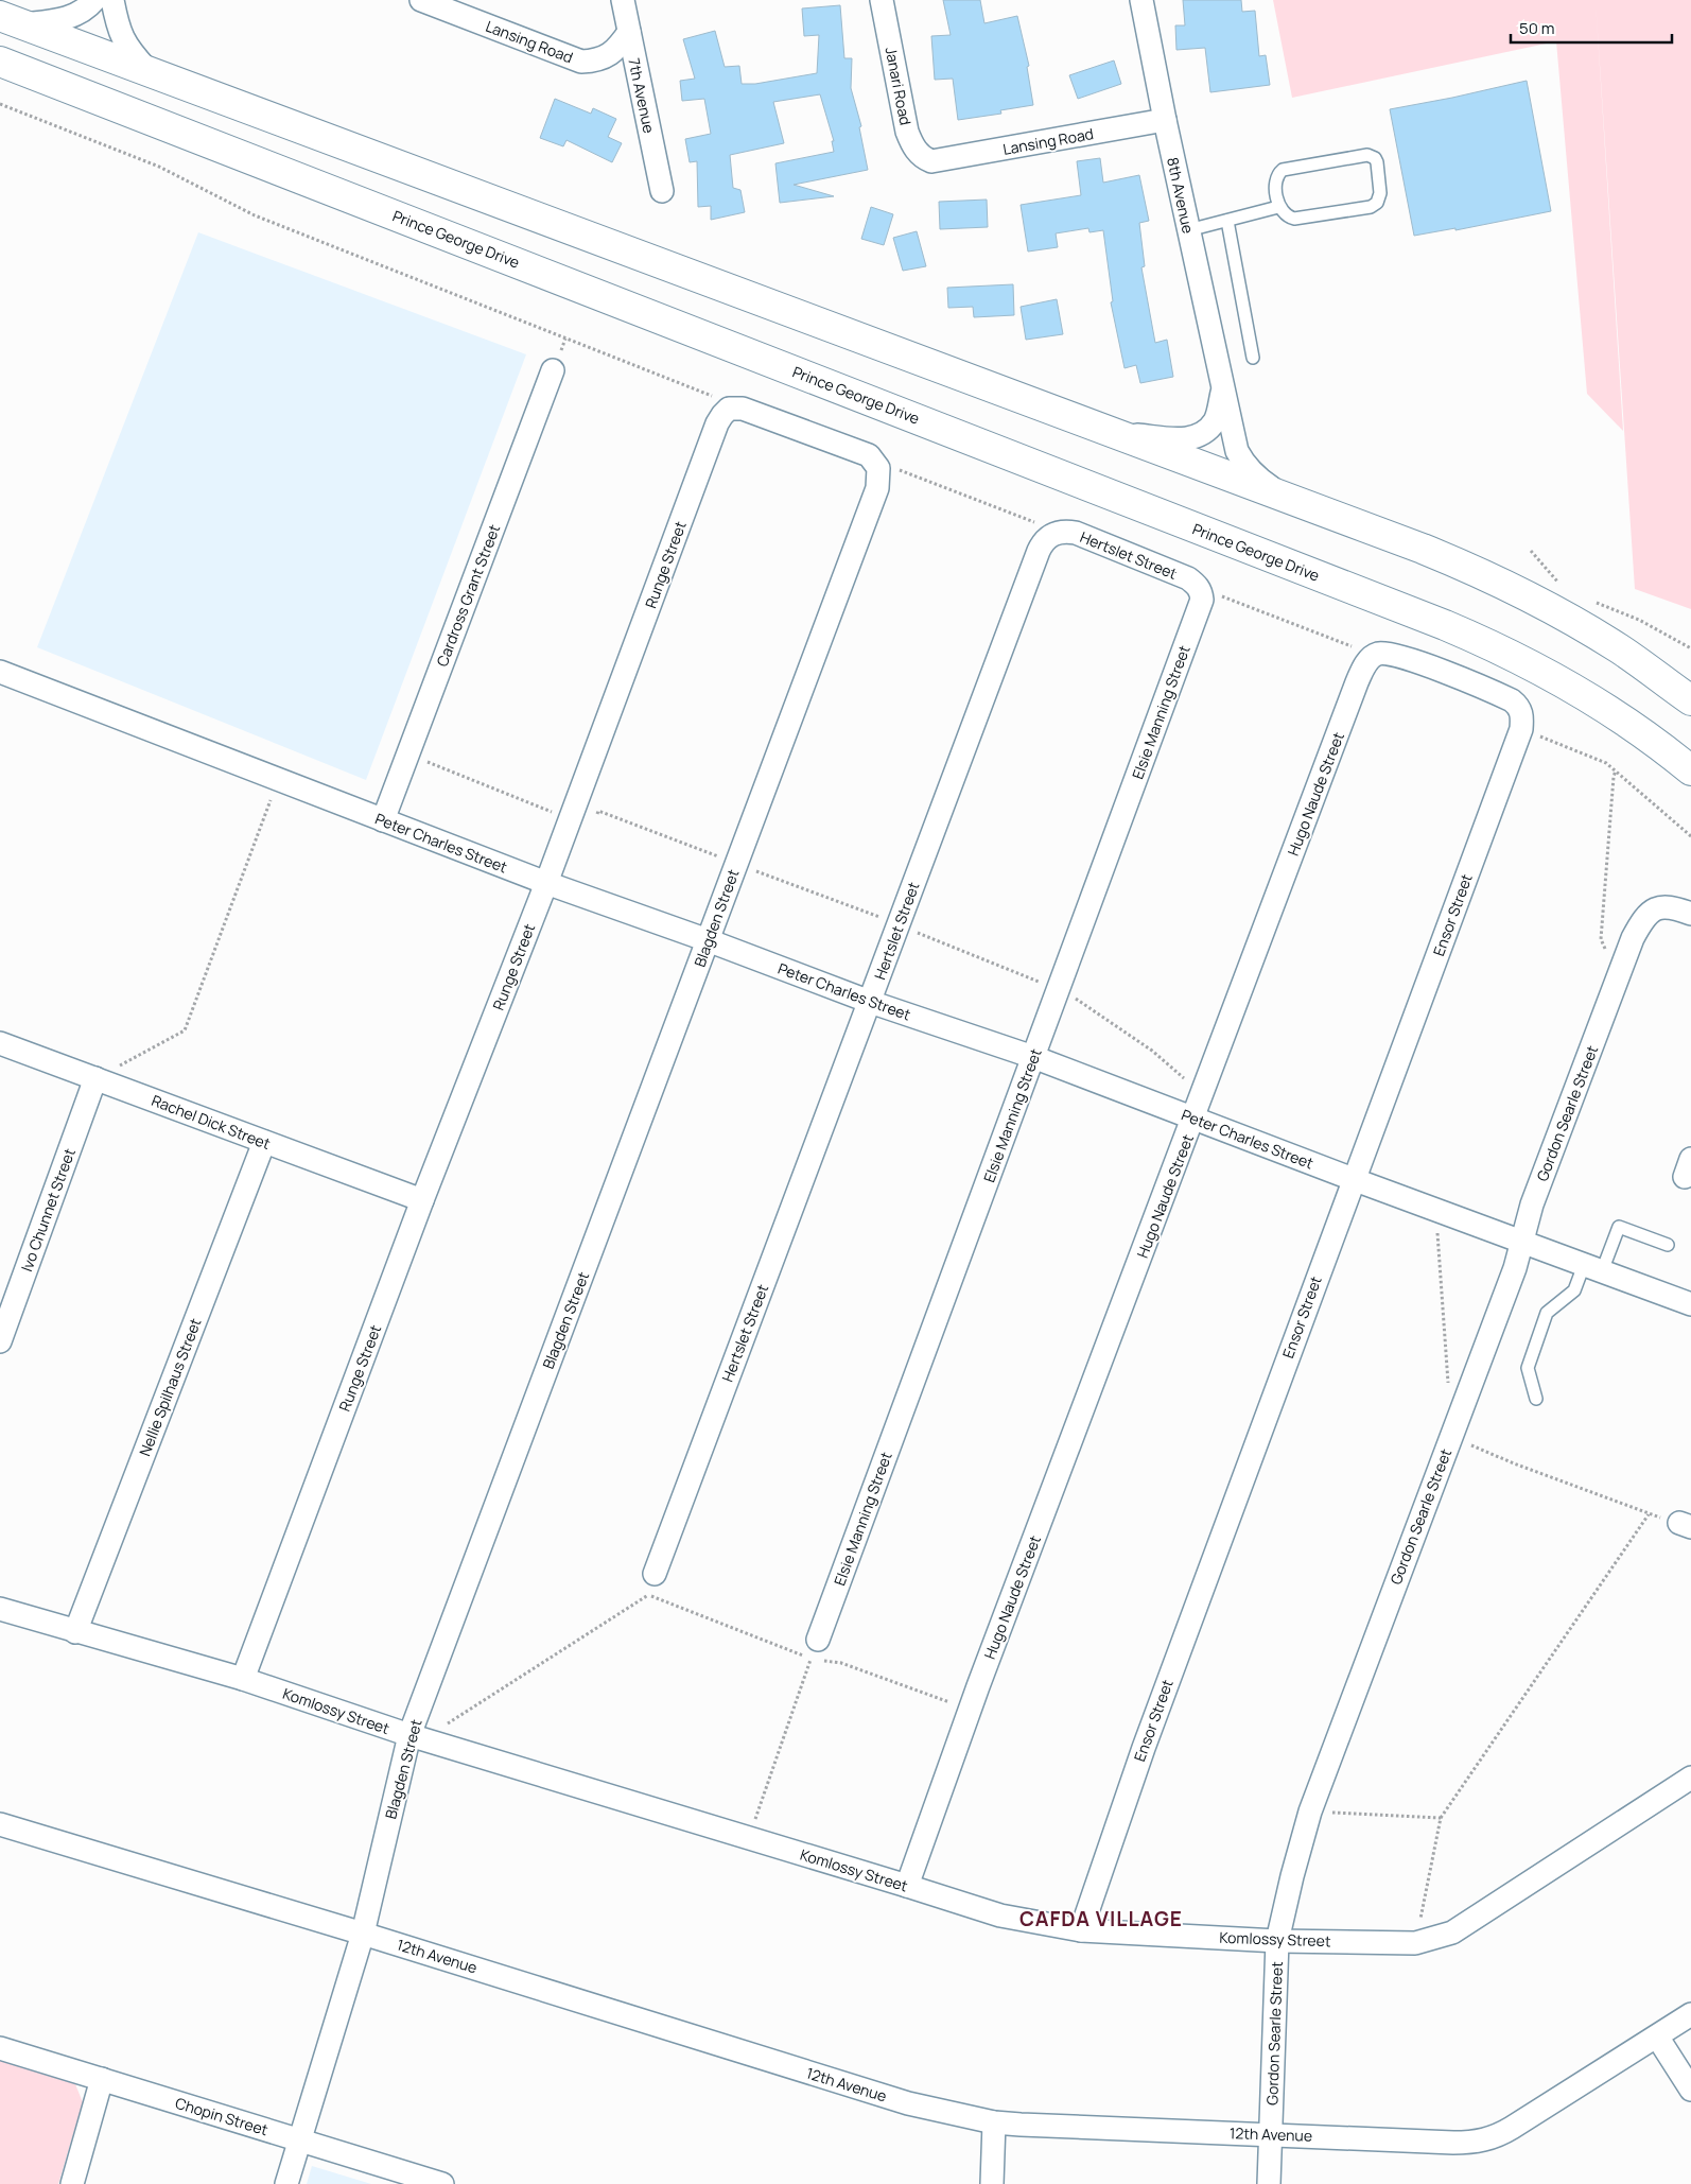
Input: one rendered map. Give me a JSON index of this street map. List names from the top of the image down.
{
  "streets": {
    "main road": ["Prince George Drive"],
    "street": [
      "Lansing Road",
      "Janari Road",
      "7th Avenue",
      "8th Avenue",
      "Hertslet Street",
      "Runge Street",
      "Cardross Grant Street",
      "Elsie Manning Street",
      "Hugo Naude Street",
      "Peter Charles Street",
      "Ensor Street",
      "Blagden Street",
      "Gordon Searle Street",
      "Rachel Dick Street",
      "Ivo Chunnet Street",
      "Nellie Spilhaus Street",
      "Komlossy Street",
      "12th Avenue",
      "Chopin Street"
    ]
  },
  "crossings": [
    ["Lansing Road", "Janari Road"],
    ["Lansing Road", "7th Avenue"],
    ["Lansing Road", "8th Avenue"],
    ["Hertslet Street", "Elsie Manning Street"],
    ["Hertslet Street", "Peter Charles Street"],
    ["Runge Street", "Peter Charles Street"],
    ["Runge Street", "Blagden Street"],
    ["Runge Street", "Rachel Dick Street"],
    ["Runge Street", "Komlossy Street"],
    ["Cardross Grant Street", "Peter Charles Street"],
    ["Elsie Manning Street", "Peter Charles Street"],
    ["Hugo Naude Street", "Peter Charles Street"],
    ["Hugo Naude Street", "Ensor Street"],
    ["Hugo Naude Street", "Komlossy Street"],
    ["Peter Charles Street", "Ensor Street"],
    ["Peter Charles Street", "Blagden Street"],
    ["Peter Charles Street", "Gordon Searle Street"],
    ["Ensor Street", "Komlossy Street"],
    ["Blagden Street", "Komlossy Street"],
    ["Blagden Street", "12th Avenue"],
    ["Blagden Street", "Chopin Street"],
    ["Gordon Searle Street", "Komlossy Street"],
    ["Gordon Searle Street", "12th Avenue"],
    ["Rachel Dick Street", "Ivo Chunnet Street"],
    ["Rachel Dick Street", "Nellie Spilhaus Street"],
    ["Nellie Spilhaus Street", "Komlossy Street"]
  ],
  "districts": ["CAFDA VILLAGE"],
  "scale_bar": "50 m"
}
